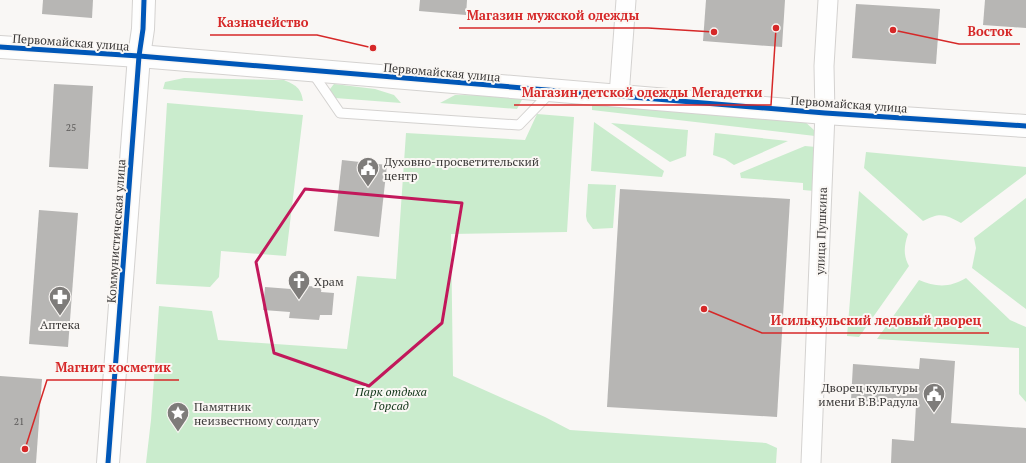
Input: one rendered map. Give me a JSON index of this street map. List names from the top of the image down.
{
  "streets": {
    "street": ["Первомайская улица", "Коммунистическая улица", "улица Пушкина"]
  },
  "crossings": [
    ["Первомайская улица", "Коммунистическая улица"],
    ["Первомайская улица", "улица Пушкина"]
  ],
  "parks": ["Парк отдыха Горсад"],
  "places": {
    "other": [
      "Магазин детской одежды Мегадетки",
      "Восток",
      "Магазин мужской одежды",
      "Казначейство",
      "Исилькульский ледовый дворец",
      "Магнит косметик"
    ],
    "public building": ["Духовно-просветительский центр", "Дворец культуры имени В.В.Радула"],
    "church": ["Храм"],
    "pharmacy": ["Аптека"],
    "place": ["Памятник неизвестному солдату"]
  },
  "house_numbers": ["25", "21"]
}
